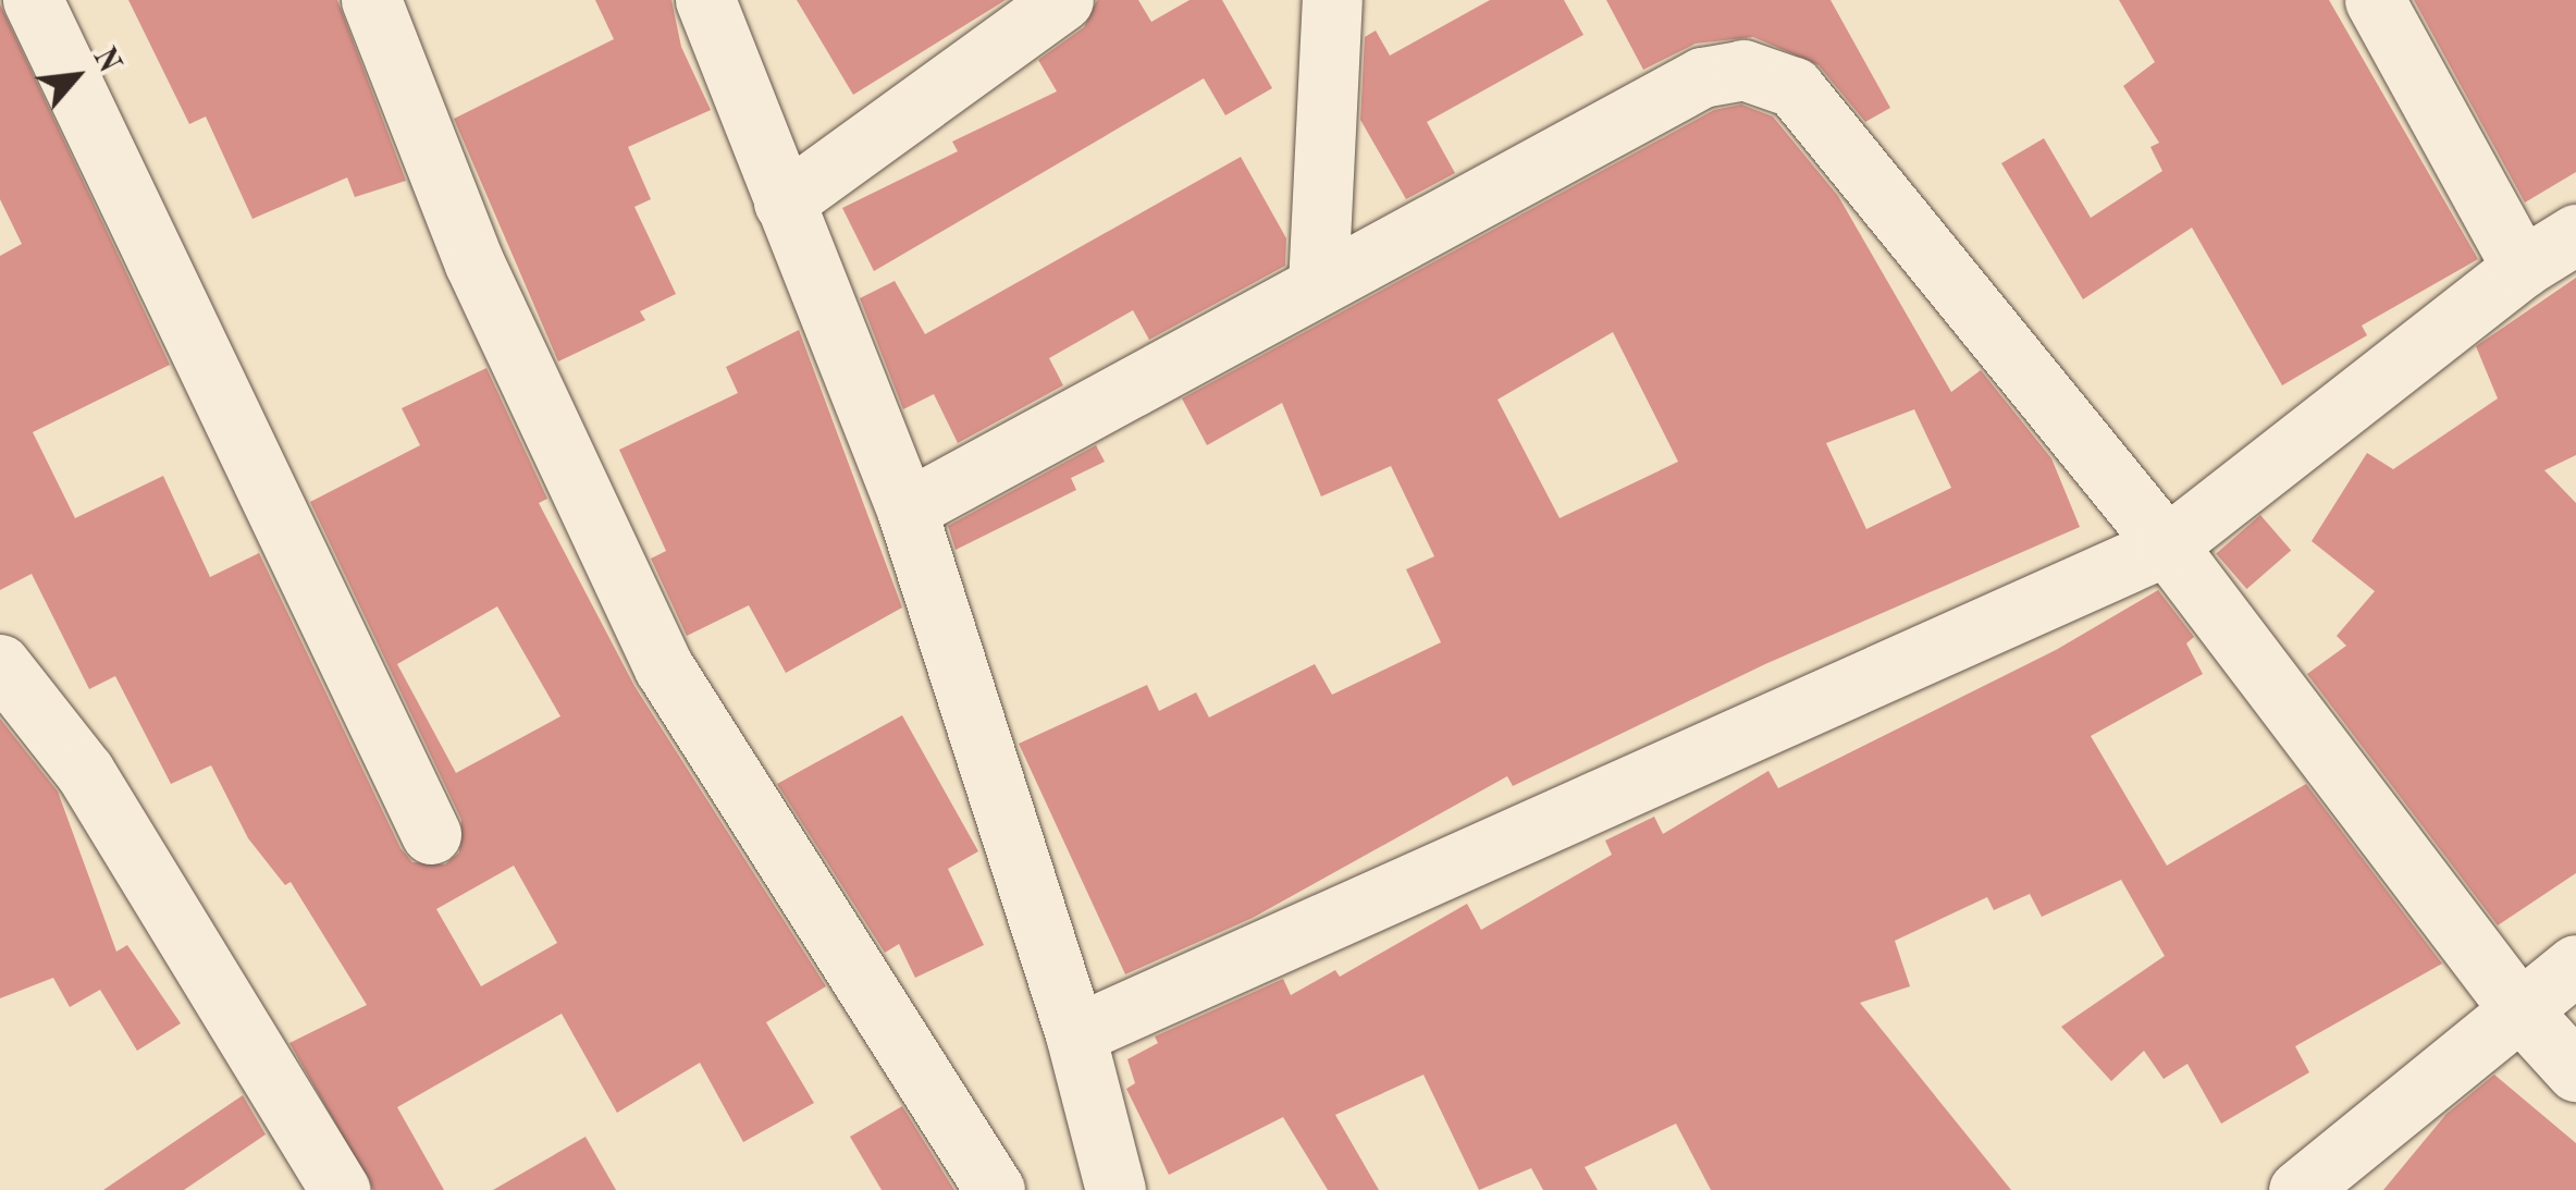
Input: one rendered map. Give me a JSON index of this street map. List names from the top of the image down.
{
  "north": "top right"
}
